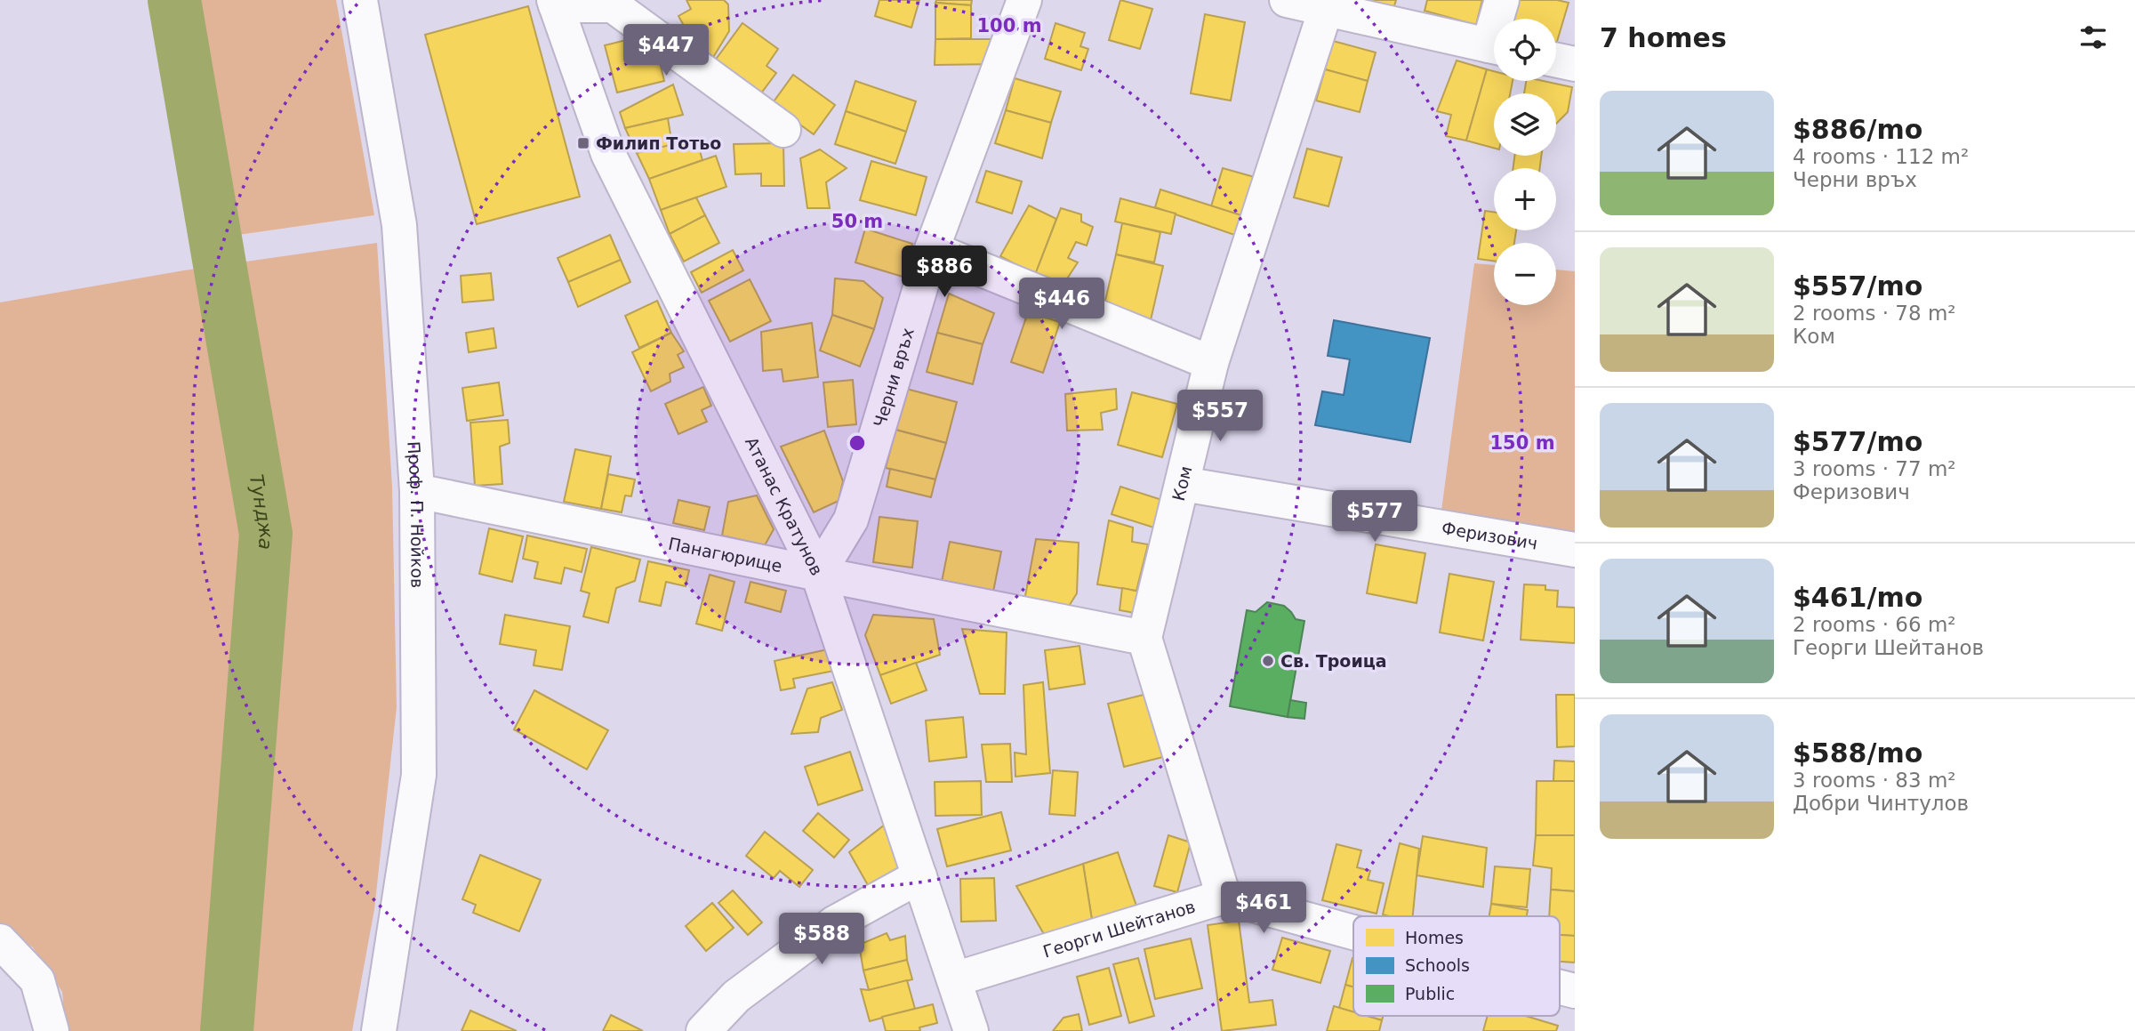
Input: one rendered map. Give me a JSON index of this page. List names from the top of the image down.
{
  "streets": {
    "street": [
      "Черни връх",
      "Ком",
      "Атанас Кратунов",
      "Проф. П. Нойков",
      "Феризович",
      "Панагюрище",
      "Георги Шейтанов"
    ]
  },
  "crossings": [
    ["Черни връх", "Атанас Кратунов"],
    ["Черни връх", "Панагюрище"],
    ["Ком", "Феризович"],
    ["Ком", "Панагюрище"],
    ["Атанас Кратунов", "Панагюрище"],
    ["Атанас Кратунов", "Георги Шейтанов"],
    ["Проф. П. Нойков", "Панагюрище"]
  ],
  "water": ["Тунджа"],
  "places": {
    "transit": ["Филип Тотьо"],
    "other": ["Св. Троица"]
  },
  "legend": ["Homes", "Schools", "Public"],
  "page": {
    "heading": "7 homes",
    "map_buttons": ["+", "−"],
    "price": [
      "$447",
      "$886",
      "$446",
      "$557",
      "$577",
      "$461",
      "$588"
    ],
    "list": [
      {
        "name": "$886/mo",
        "note": "4 rooms · 112 m² · Черни връх"
      },
      {
        "name": "$557/mo",
        "note": "2 rooms · 78 m² · Ком"
      },
      {
        "name": "$577/mo",
        "note": "3 rooms · 77 m² · Феризович"
      },
      {
        "name": "$461/mo",
        "note": "2 rooms · 66 m² · Георги Шейтанов"
      },
      {
        "name": "$588/mo",
        "note": "3 rooms · 83 m² · Добри Чинтулов"
      }
    ]
  },
  "rings": ["100 m", "50 m", "150 m"]
}
